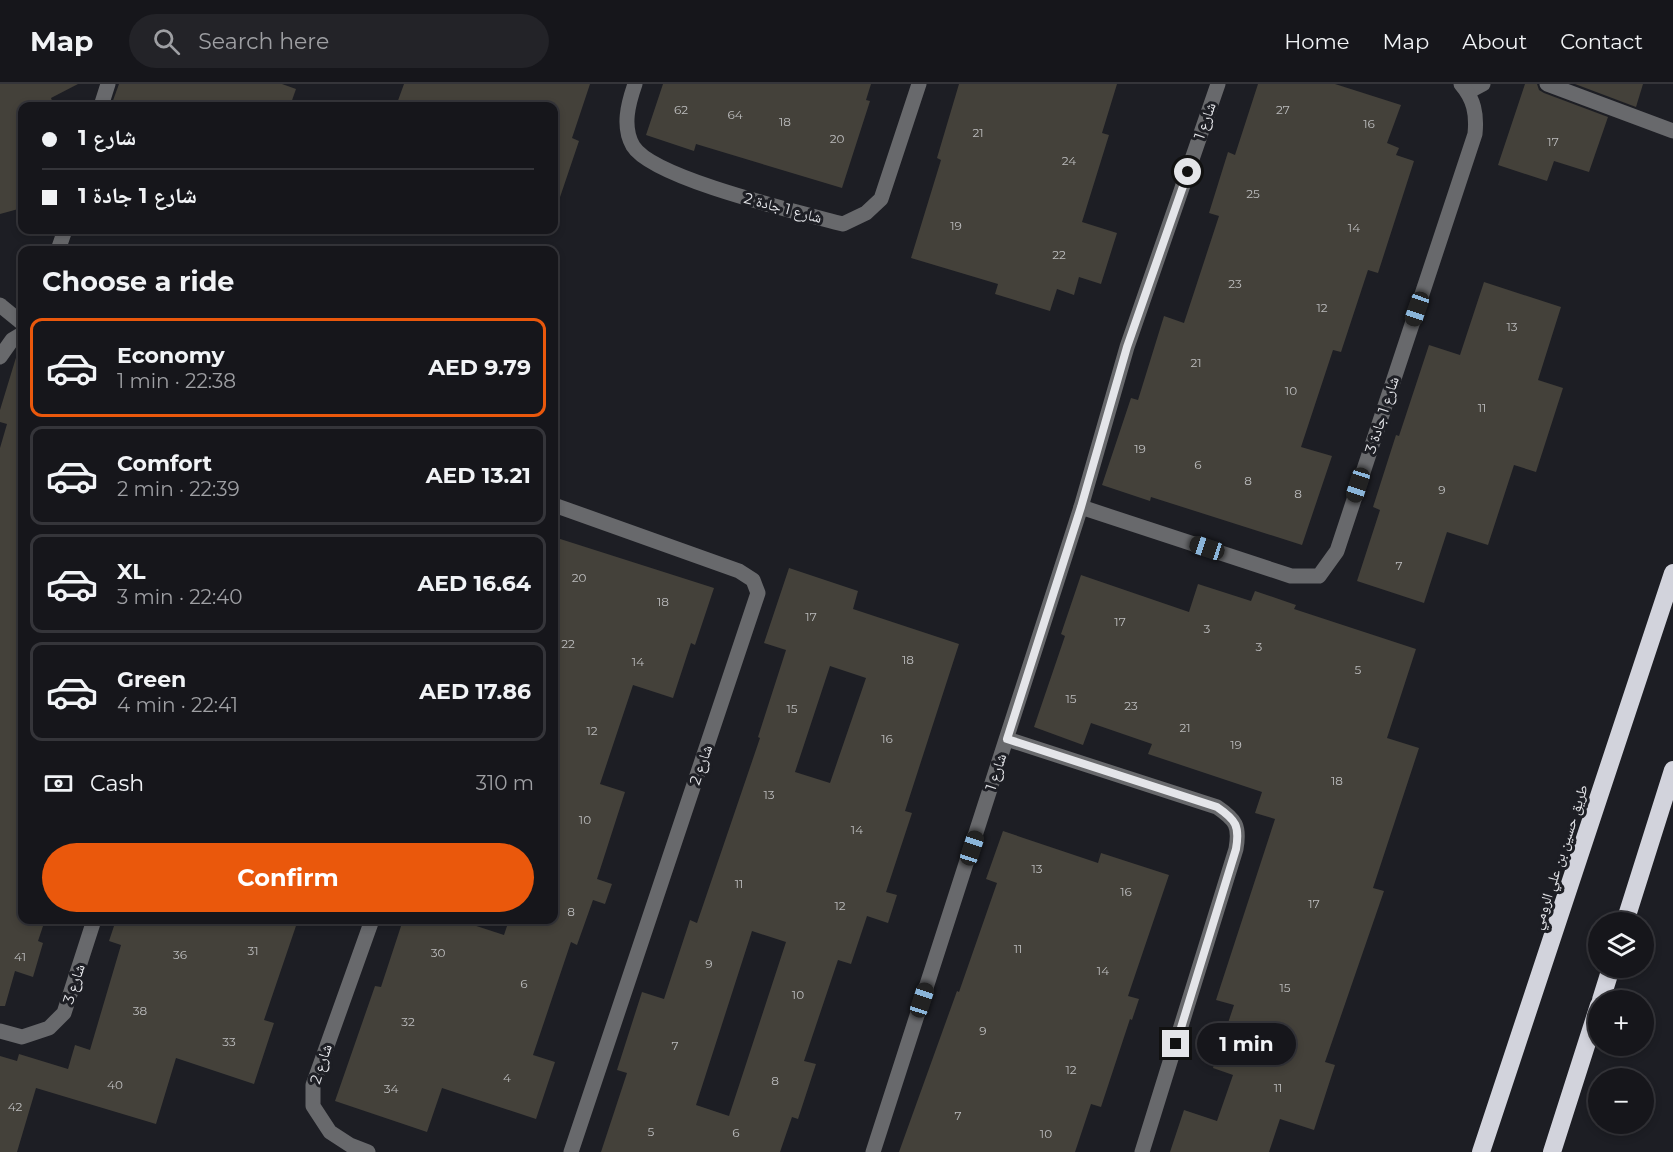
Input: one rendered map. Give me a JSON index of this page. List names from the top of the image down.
{
  "streets": {
    "highway": ["طريق حسين بن علي الرومي"],
    "street": [
      "شارع 1",
      "شارع 1 جادة 2",
      "شارع 1 جادة 3",
      "شارع 2",
      "شارع 3"
    ]
  },
  "crossings": [
    ["شارع 1", "شارع 1 جادة 3"]
  ],
  "house_numbers": [
    "62",
    "27",
    "64",
    "18",
    "16",
    "21",
    "20",
    "17",
    "24",
    "25",
    "19",
    "14",
    "22",
    "23",
    "12",
    "13",
    "21",
    "10",
    "11",
    "19",
    "6",
    "8",
    "9",
    "8",
    "7",
    "20",
    "18",
    "17",
    "17",
    "3",
    "22",
    "3",
    "18",
    "14",
    "5",
    "15",
    "23",
    "15",
    "21",
    "12",
    "16",
    "19",
    "18",
    "13",
    "10",
    "14",
    "13",
    "11",
    "16",
    "17",
    "12",
    "8",
    "11",
    "31",
    "30",
    "36",
    "41",
    "9",
    "14",
    "6",
    "15",
    "10",
    "38",
    "32",
    "9",
    "33",
    "7",
    "12",
    "4",
    "8",
    "40",
    "11",
    "34",
    "42",
    "7",
    "5",
    "6",
    "10"
  ],
  "page": {
    "header": "Map",
    "search": "Search here",
    "nav": [
      "Home",
      "Map",
      "About",
      "Contact"
    ],
    "banner": ["شارع 1", "شارع 1 جادة 1"],
    "heading": "Choose a ride",
    "list": [
      {
        "name": "Economy",
        "note": "1 min · 22:38",
        "value": "AED 9.79"
      },
      {
        "name": "Comfort",
        "note": "2 min · 22:39",
        "value": "AED 13.21"
      },
      {
        "name": "XL",
        "note": "3 min · 22:40",
        "value": "AED 16.64"
      },
      {
        "name": "Green",
        "note": "4 min · 22:41",
        "value": "AED 17.86"
      }
    ],
    "pay": ["Cash", "310 m"],
    "buttons": "Confirm",
    "map_buttons": ["+", "−"],
    "bubble": "1 min"
  }
}
